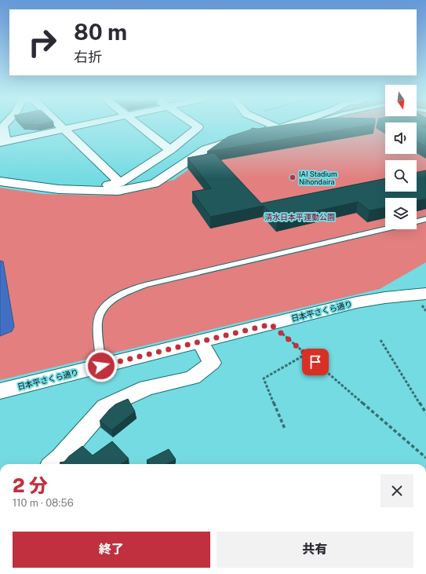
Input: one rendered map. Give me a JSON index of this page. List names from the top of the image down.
{
  "streets": {
    "street": ["日本平さくら通り"]
  },
  "parks": ["清水日本平運動公園"],
  "places": ["IAI Stadium Nihondaira"],
  "north": "bottom",
  "page": {
    "turn": ["80 m", "右折"],
    "heading": ["2 分", "110 m · 08:56"],
    "buttons": ["終了", "共有"]
  }
}
